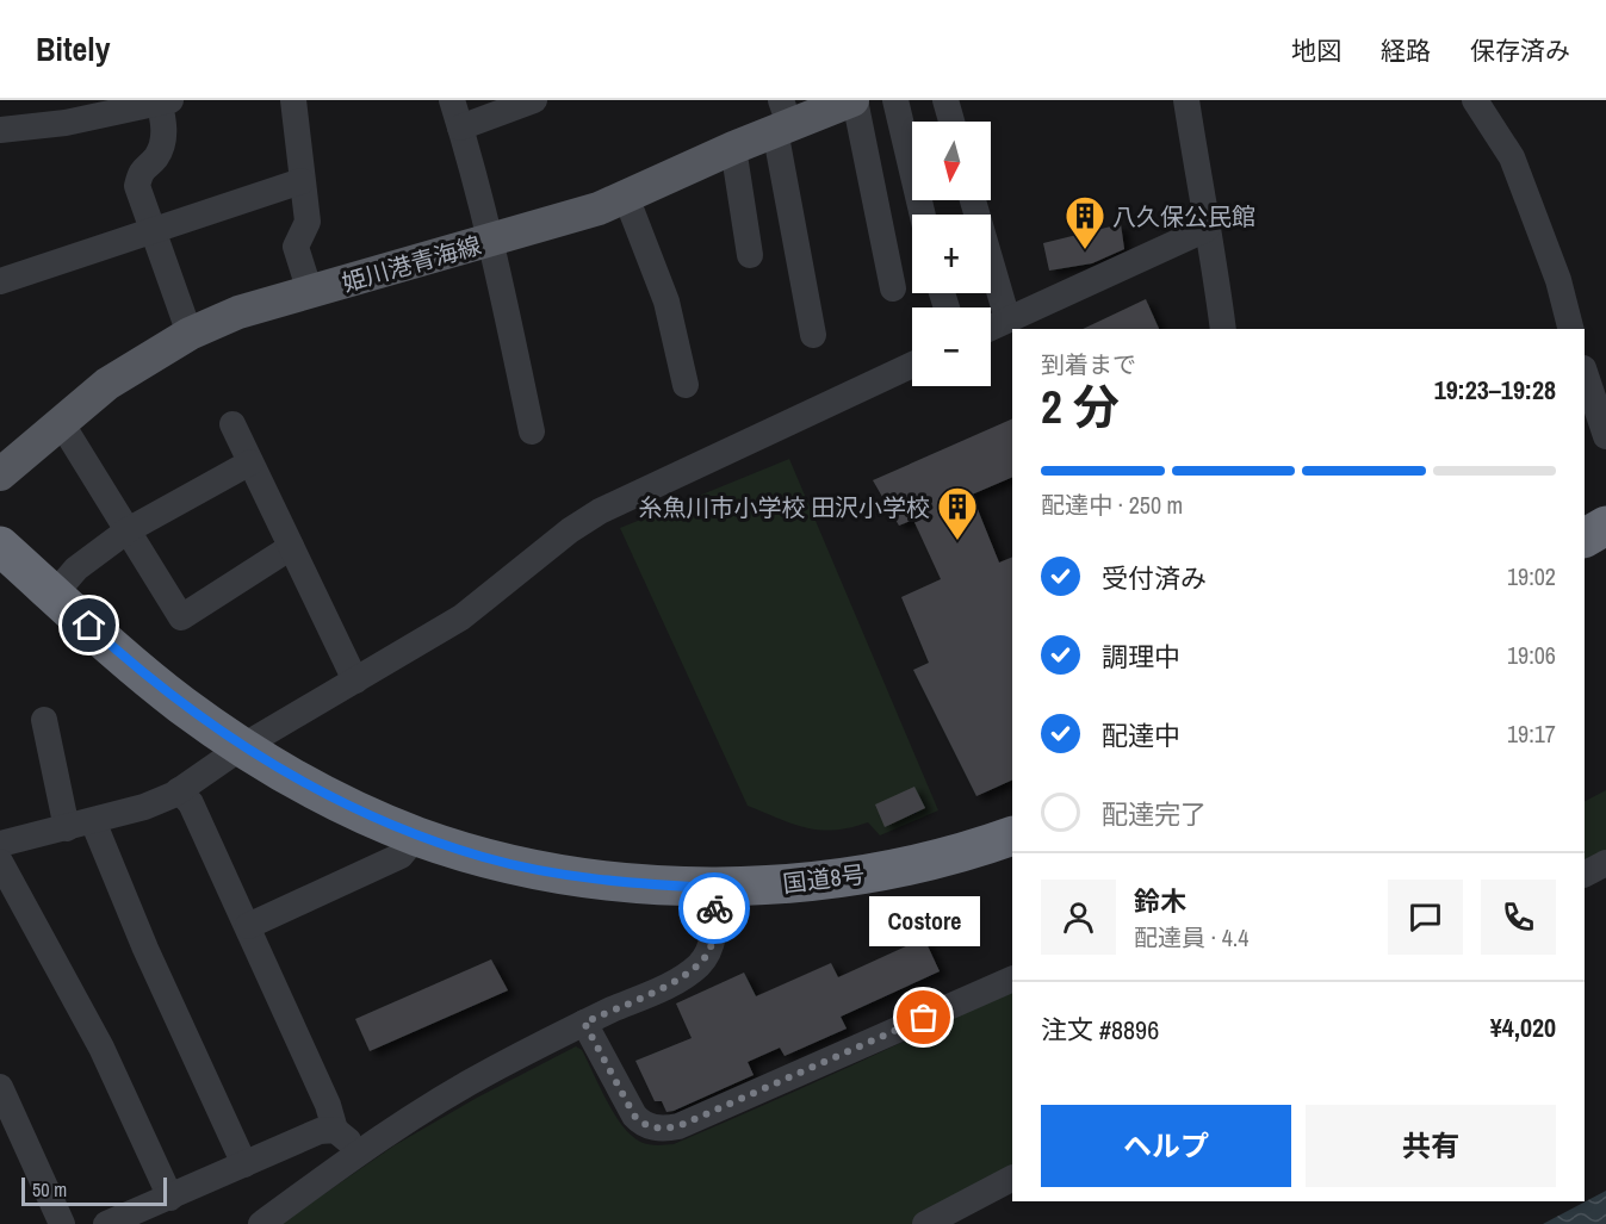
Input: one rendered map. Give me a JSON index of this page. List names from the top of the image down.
{
  "streets": {
    "highway": ["国道8号"],
    "main road": ["姫川港青海線"]
  },
  "places": {
    "building": ["八久保公民館", "糸魚川市小学校 田沢小学校"],
    "other": ["Costore"]
  },
  "scale_bar": "50 m",
  "north": "bottom",
  "page": {
    "header": "Bitely",
    "nav": ["地図", "経路", "保存済み"],
    "map_buttons": ["+", "−"],
    "heading": ["2 分", "到着まで", "19:23–19:28"],
    "panel": [
      "鈴木",
      "配達員 · 4.4",
      "注文 #8896",
      "¥4,020"
    ],
    "bar": "配達中 · 250 m",
    "list": [
      ["受付済み", "19:02"],
      ["調理中", "19:06"],
      ["配達中", "19:17"],
      "配達完了"
    ],
    "bubble": "Costore",
    "buttons": ["ヘルプ", "共有"],
    "scale": "50 m"
  }
}
